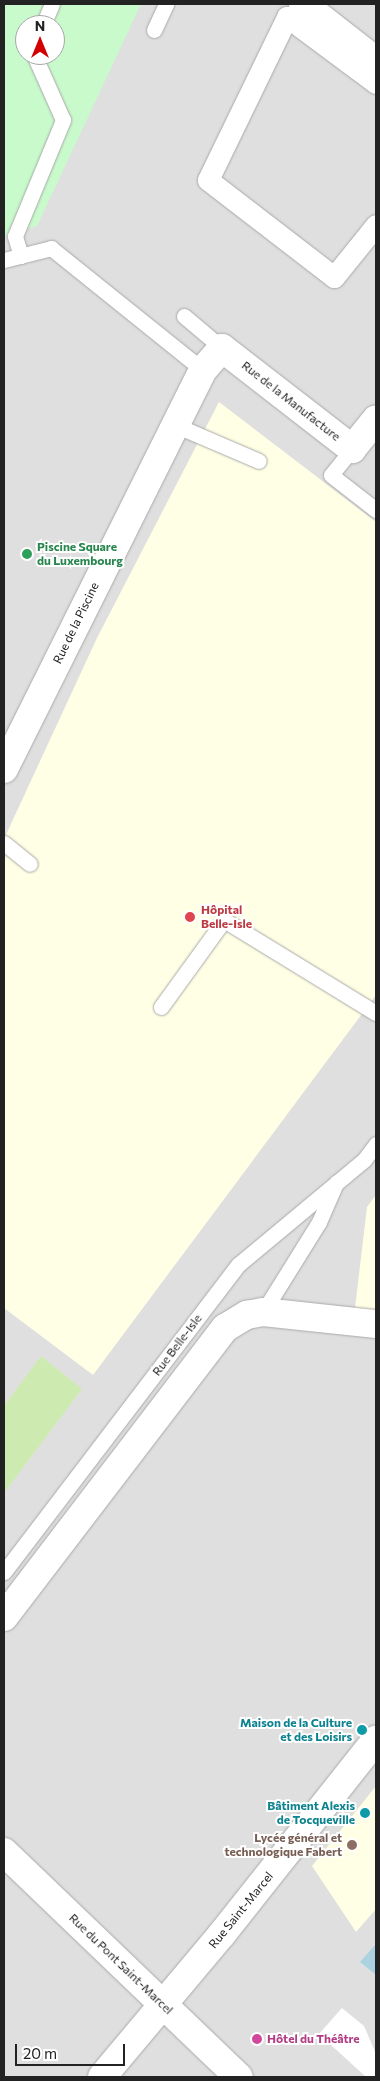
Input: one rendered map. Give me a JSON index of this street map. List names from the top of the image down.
{
  "streets": {
    "street": [
      "Rue de la Manufacture",
      "Rue de la Piscine",
      "Rue Saint-Marcel",
      "Rue du Pont Saint-Marcel"
    ],
    "lane": ["Rue Belle-Isle"]
  },
  "crossings": [
    ["Rue Saint-Marcel", "Rue du Pont Saint-Marcel"]
  ],
  "places": [
    "Piscine Square du Luxembourg",
    "Hôpital Belle-Isle",
    "Maison de la Culture et des Loisirs",
    "Bâtiment Alexis de Tocqueville",
    "Lycée général et technologique Fabert",
    "Hôtel du Théâtre"
  ],
  "scale_bar": "20 m",
  "north": "top"
}
